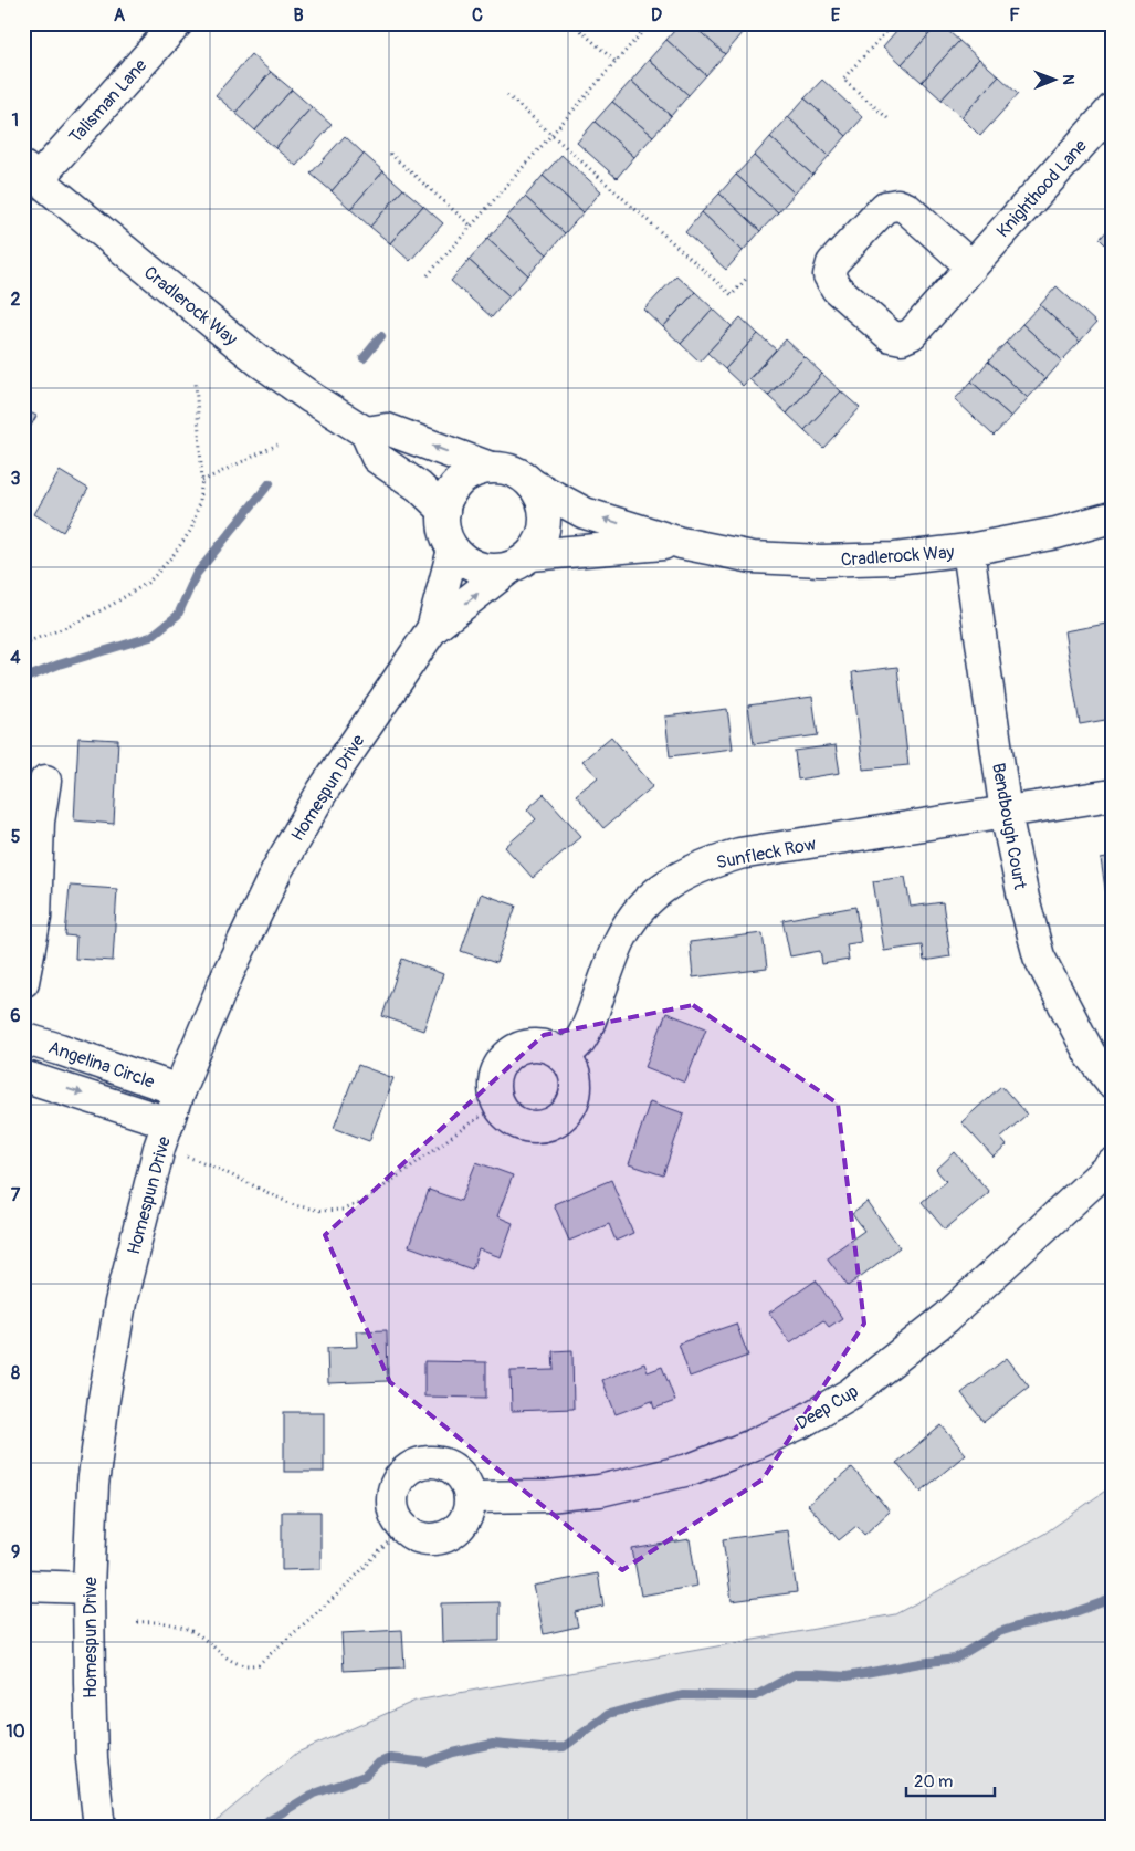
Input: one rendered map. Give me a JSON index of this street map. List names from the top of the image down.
{
  "streets": {
    "street": [
      "Talisman Lane",
      "Knighthood Lane",
      "Cradlerock Way",
      "Homespun Drive",
      "Bendbough Court",
      "Sunfleck Row",
      "Angelina Circle",
      "Deep Cup"
    ]
  },
  "crossings": [
    ["Talisman Lane", "Cradlerock Way"],
    ["Cradlerock Way", "Homespun Drive"],
    ["Cradlerock Way", "Bendbough Court"],
    ["Homespun Drive", "Angelina Circle"],
    ["Bendbough Court", "Sunfleck Row"]
  ],
  "scale_bar": "20 m",
  "north": "right",
  "grid": {
    "columns": [
      "A",
      "B",
      "C",
      "D",
      "E",
      "F"
    ],
    "rows": [
      "1",
      "2",
      "3",
      "4",
      "5",
      "6",
      "7",
      "8",
      "9",
      "10"
    ]
  }
}
